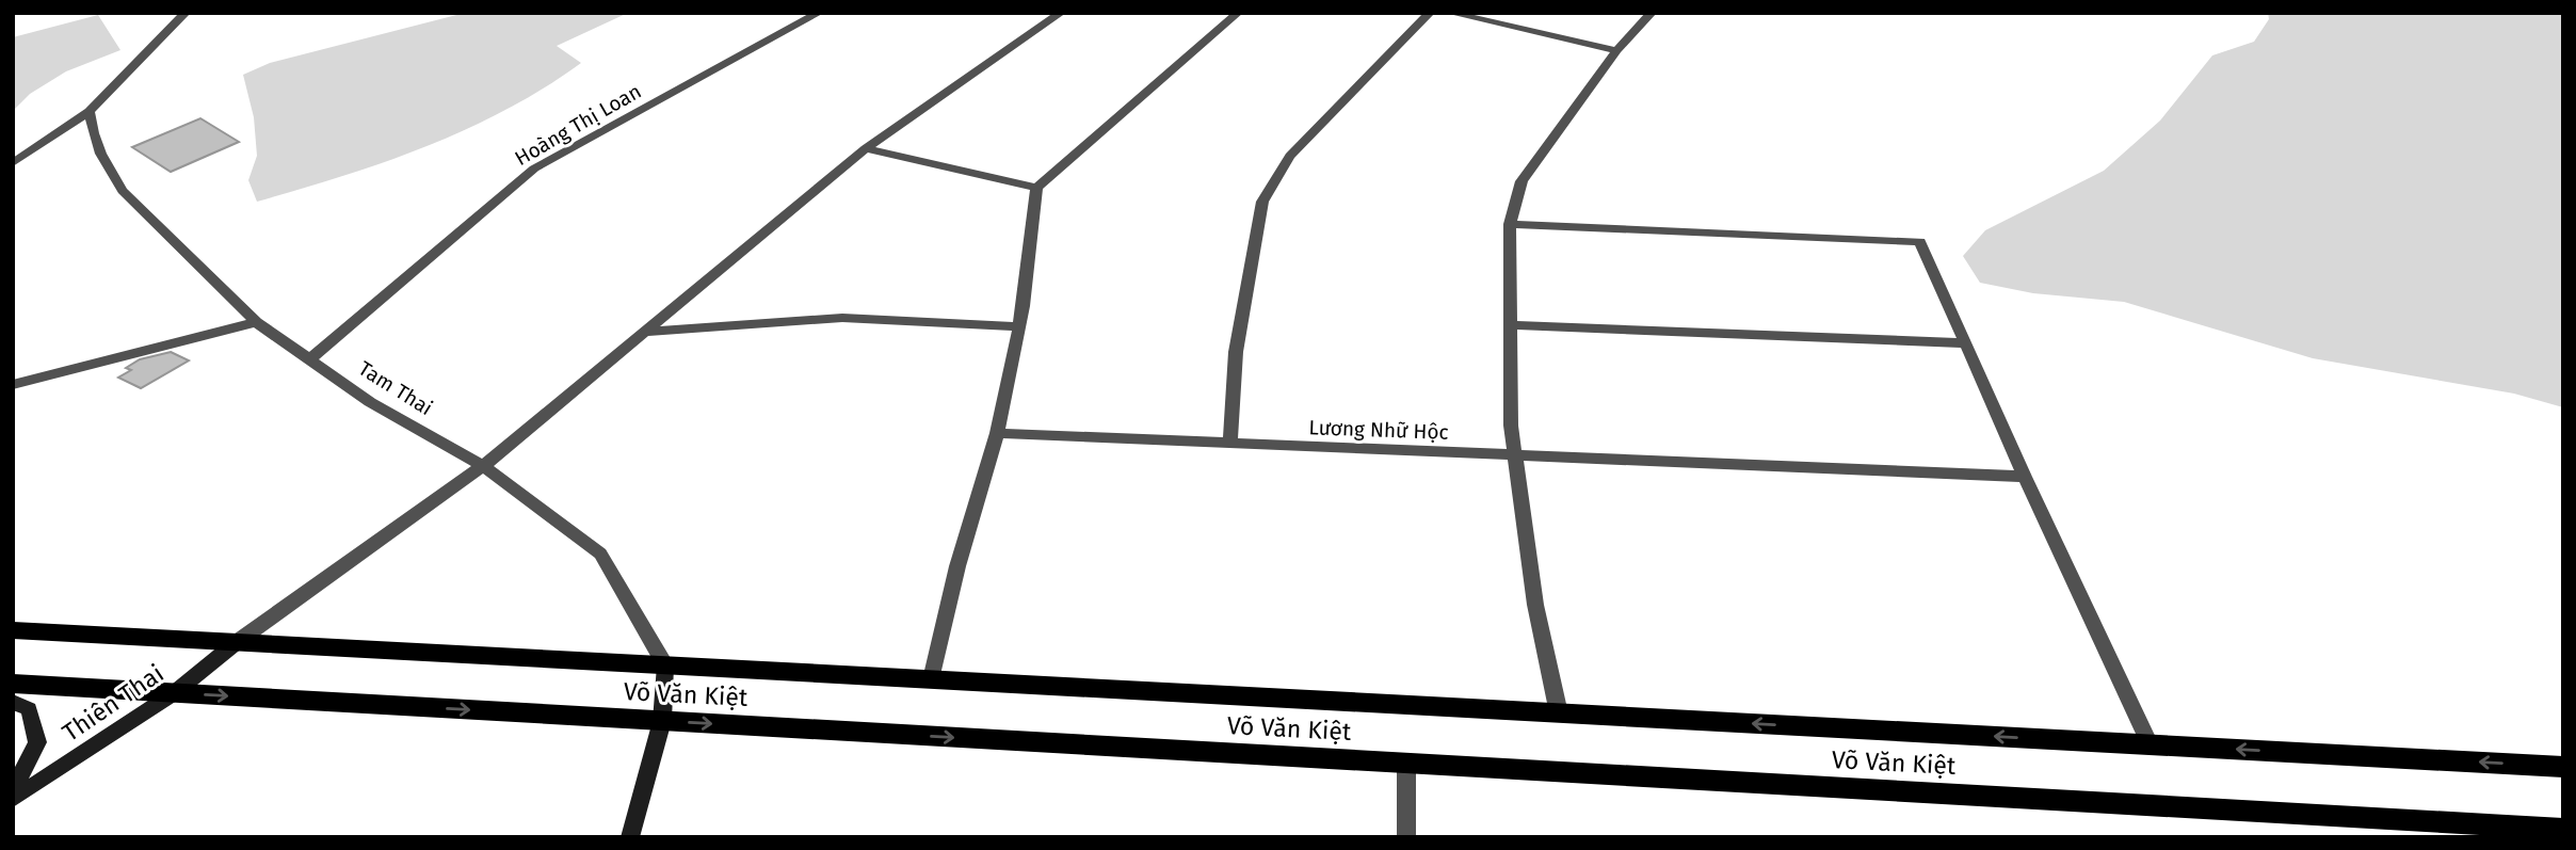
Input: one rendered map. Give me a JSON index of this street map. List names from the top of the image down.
{
  "streets": {
    "main road": ["Võ Văn Kiệt"],
    "street": [
      "Hoàng Thị Loan",
      "Tam Thai",
      "Lương Nhữ Hộc",
      "Thiên Thai"
    ]
  },
  "crossings": [
    ["Hoàng Thị Loan", "Tam Thai"],
    ["Tam Thai", "Võ Văn Kiệt"],
    ["Võ Văn Kiệt", "Thiên Thai"]
  ]
}
